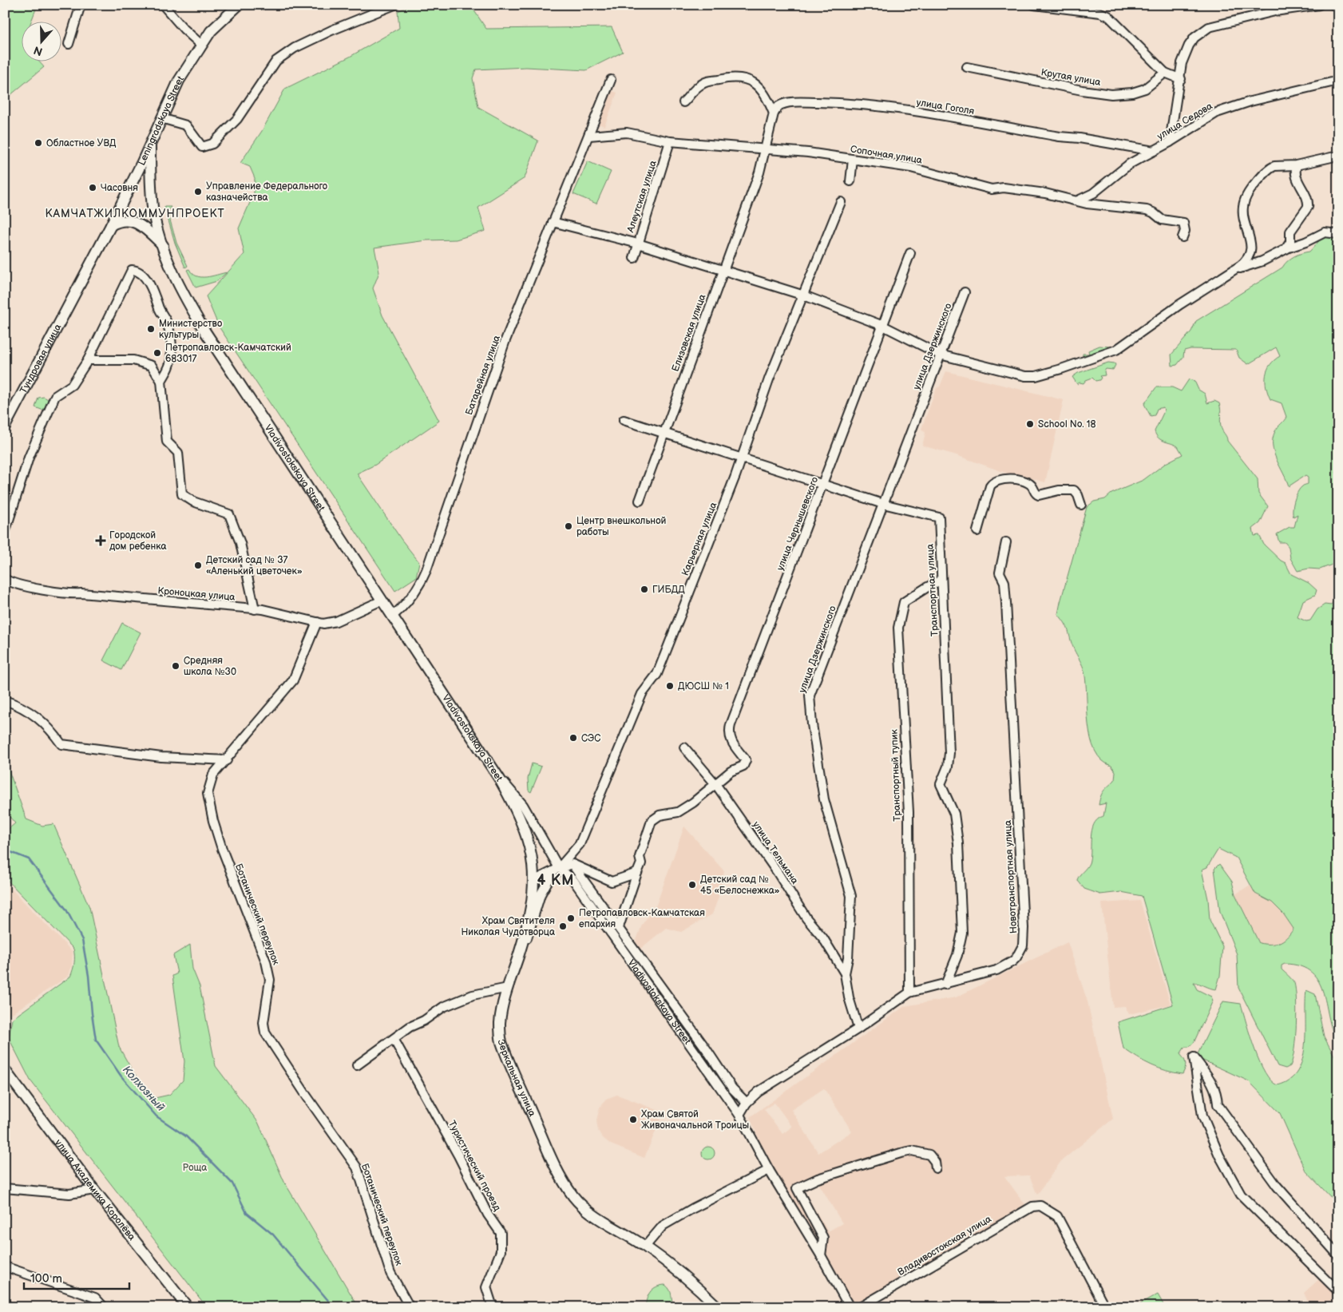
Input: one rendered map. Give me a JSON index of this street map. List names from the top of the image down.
{
  "streets": {
    "main road": [
      "Leningradskaya Street",
      "Тундровая улица",
      "Vladivostokskaya Street",
      "Зеркальная улица",
      "улица Академика Королёва"
    ],
    "street": [
      "Крутая улица",
      "улица Гоголя",
      "улица Седова",
      "Сопочная улица",
      "Алеутская улица",
      "Елизовская улица",
      "улица Дзержинского",
      "Батарейная улица",
      "улица Чернышевского",
      "Карьерная улица",
      "Транспортная улица",
      "Кроноцкая улица",
      "Транспортный тупик",
      "улица Тельмана",
      "Новотранспортная улица",
      "Ботанический переулок",
      "Туристический проезд",
      "Владивостокская улица"
    ]
  },
  "crossings": [
    ["улица Гоголя", "улица Седова"],
    ["Leningradskaya Street", "Тундровая улица"],
    ["Leningradskaya Street", "Vladivostokskaya Street"],
    ["улица Седова", "Сопочная улица"],
    ["Сопочная улица", "Алеутская улица"],
    ["Сопочная улица", "Елизовская улица"],
    ["Сопочная улица", "Батарейная улица"],
    ["Елизовская улица", "Транспортная улица"],
    ["улица Дзержинского", "Транспортная улица"],
    ["улица Дзержинского", "улица Тельмана"],
    ["улица Дзержинского", "Новотранспортная улица"],
    ["Батарейная улица", "Vladivostokskaya Street"],
    ["Vladivostokskaya Street", "Карьерная улица"],
    ["Vladivostokskaya Street", "Кроноцкая улица"],
    ["Vladivostokskaya Street", "Новотранспортная улица"],
    ["Vladivostokskaya Street", "Зеркальная улица"],
    ["улица Чернышевского", "Транспортная улица"],
    ["улица Чернышевского", "улица Тельмана"],
    ["Карьерная улица", "Транспортная улица"],
    ["Карьерная улица", "Зеркальная улица"],
    ["Транспортная улица", "Транспортный тупик"],
    ["Транспортная улица", "Новотранспортная улица"],
    ["Кроноцкая улица", "Ботанический переулок"],
    ["Транспортный тупик", "Новотранспортная улица"]
  ],
  "districts": ["КАМЧАТЖИЛКОММУНПРОЕКТ", "4 КМ"],
  "water": ["Колхозный"],
  "parks": ["Роща"],
  "places": {
    "other": [
      "Областное УВД",
      "Часовня",
      "Управление Федерального казначейства",
      "Министерство культуры",
      "Петропавловск-Камчатский 683017",
      "School No. 18",
      "Центр внешкольной работы",
      "Детский сад № 37 «Аленький цветочек»",
      "ГИБДД",
      "Средняя школа №30",
      "ДЮСШ № 1",
      "СЭС",
      "Детский сад № 45 «Белоснежка»",
      "Петропавловск-Камчатская епархия",
      "Храм Святителя Николая Чудотворца",
      "Храм Святой Живоначальной Троицы"
    ],
    "health": ["Городской дом ребенка"]
  },
  "scale_bar": "100 m",
  "north": "bottom"
}
